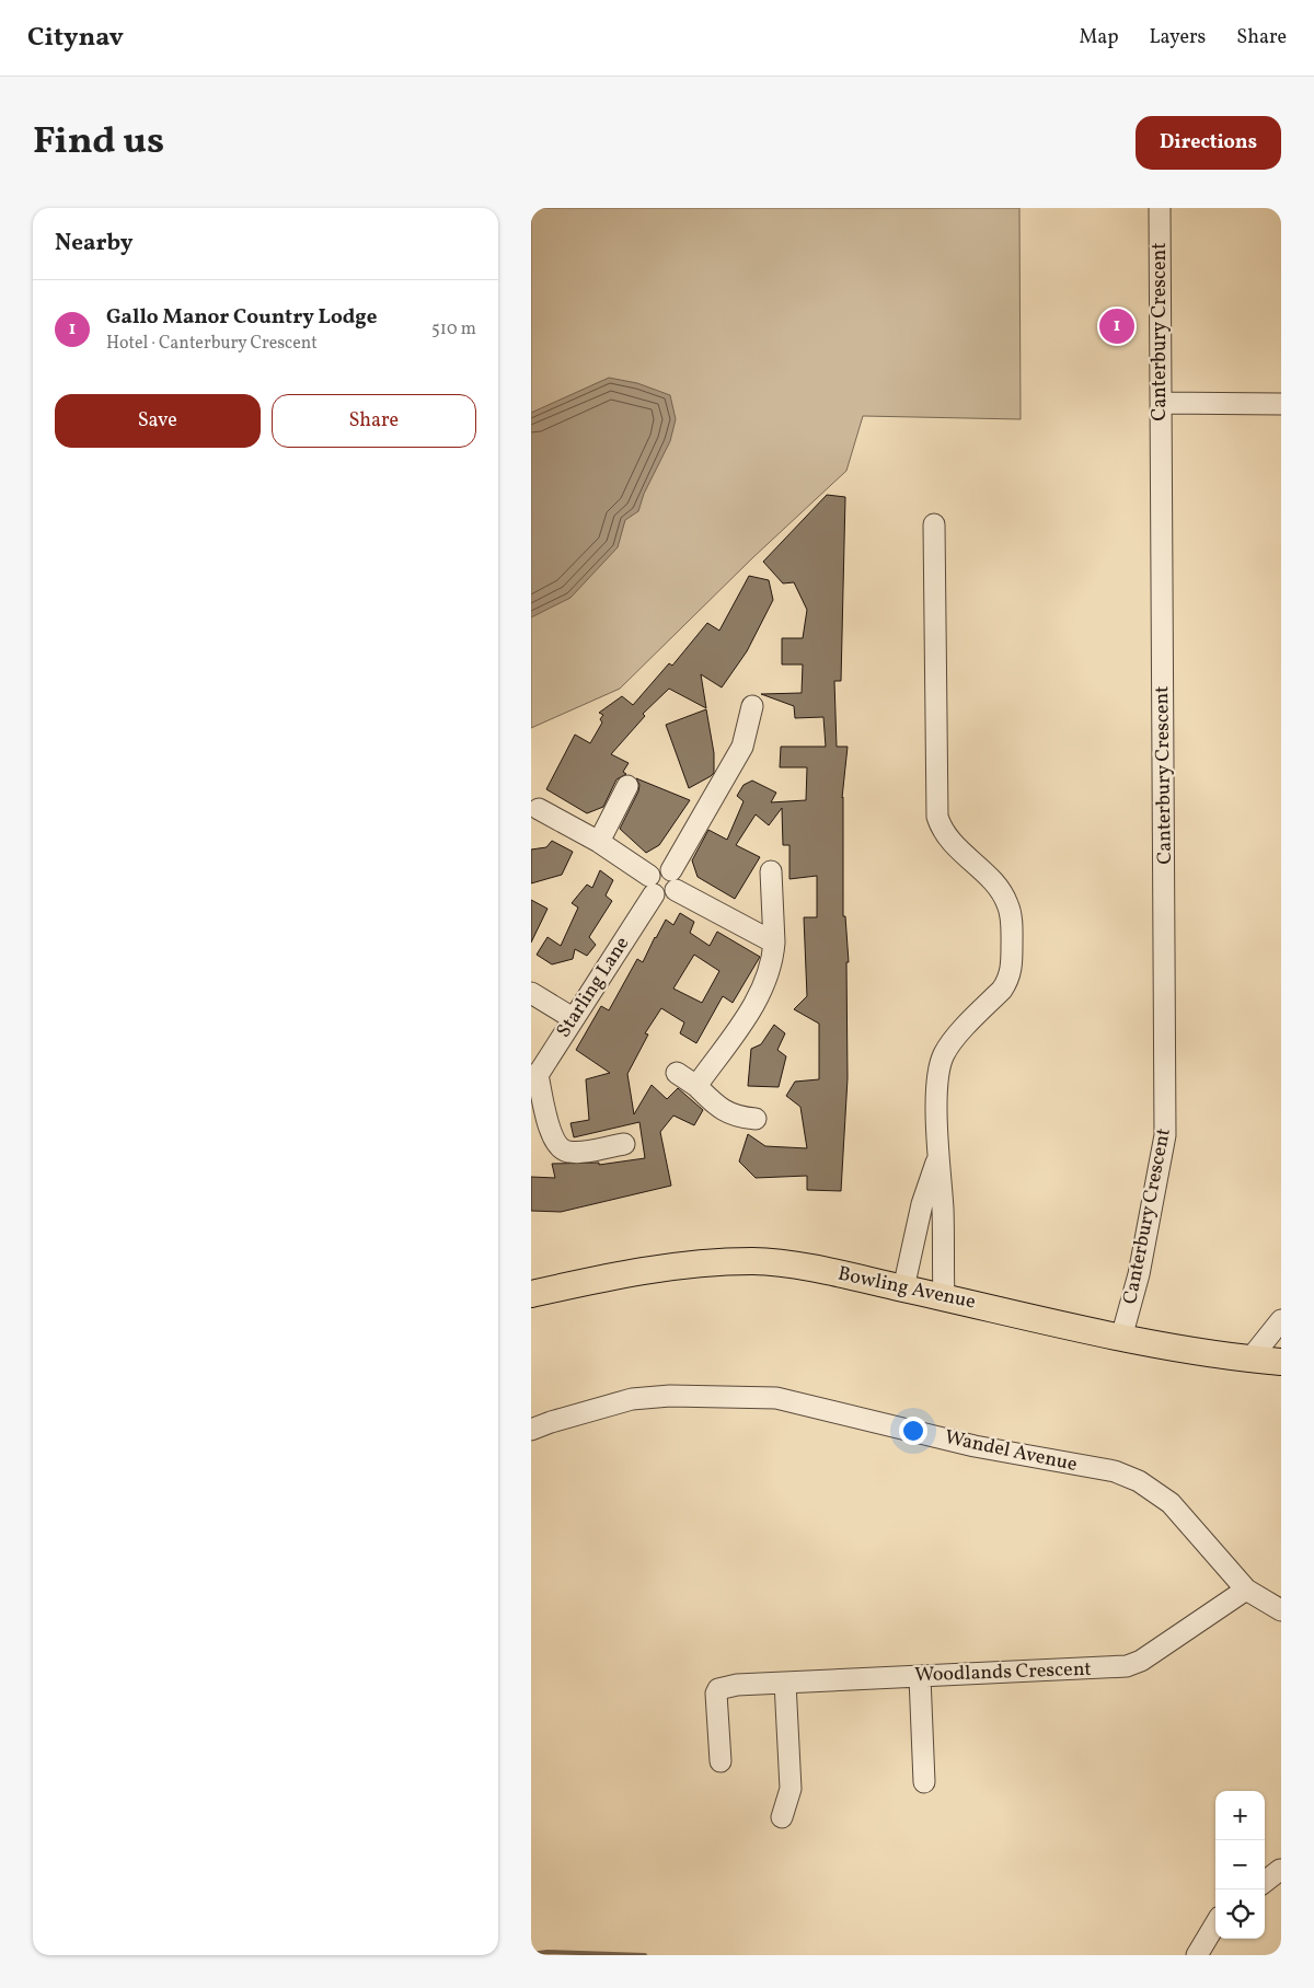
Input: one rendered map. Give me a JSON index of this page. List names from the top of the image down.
{
  "streets": {
    "main road": ["Bowling Avenue"],
    "street": [
      "Canterbury Crescent",
      "Starling Lane",
      "Wandel Avenue",
      "Woodlands Crescent"
    ]
  },
  "crossings": [
    ["Canterbury Crescent", "Bowling Avenue"],
    ["Wandel Avenue", "Woodlands Crescent"]
  ],
  "page": {
    "header": "Citynav",
    "nav": ["Map", "Layers", "Share"],
    "title": "Find us",
    "buttons": [
      "Directions",
      ["Save", "Share"]
    ],
    "heading": "Nearby",
    "list": [
      {
        "mark": "1",
        "name": "Gallo Manor Country Lodge",
        "note": "Hotel · Canterbury Crescent",
        "value": "510 m"
      }
    ],
    "pins": "1",
    "map_buttons": ["+", "−"]
  }
}
